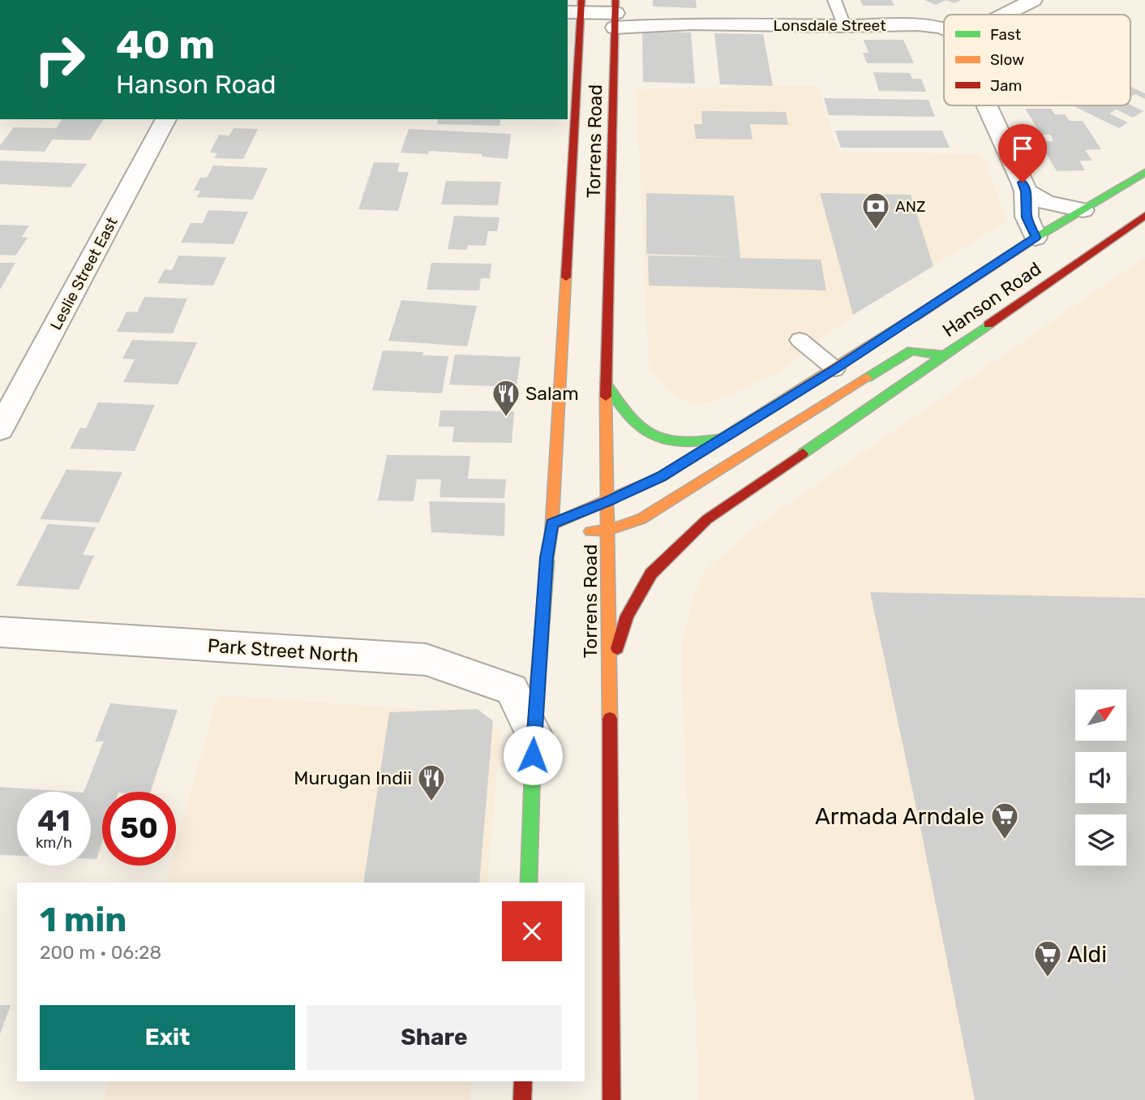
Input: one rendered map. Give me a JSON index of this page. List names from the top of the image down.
{
  "streets": {
    "main road": ["Torrens Road", "Hanson Road"],
    "street": ["Lonsdale Street", "Leslie Street East", "Park Street North"]
  },
  "crossings": [
    ["Lonsdale Street", "Torrens Road"],
    ["Torrens Road", "Hanson Road"],
    ["Torrens Road", "Park Street North"]
  ],
  "places": {
    "bank": ["ANZ"],
    "restaurant": ["Salam", "Murugan Indii"],
    "supermarket": ["Armada Arndale", "Aldi"]
  },
  "legend": ["Fast", "Slow", "Jam"],
  "north": "top right",
  "page": {
    "turn": ["40 m", "Hanson Road"],
    "speed": "41 km/h",
    "limit": "50",
    "heading": ["1 min", "200 m · 06:28"],
    "buttons": ["Exit", "Share"]
  }
}
